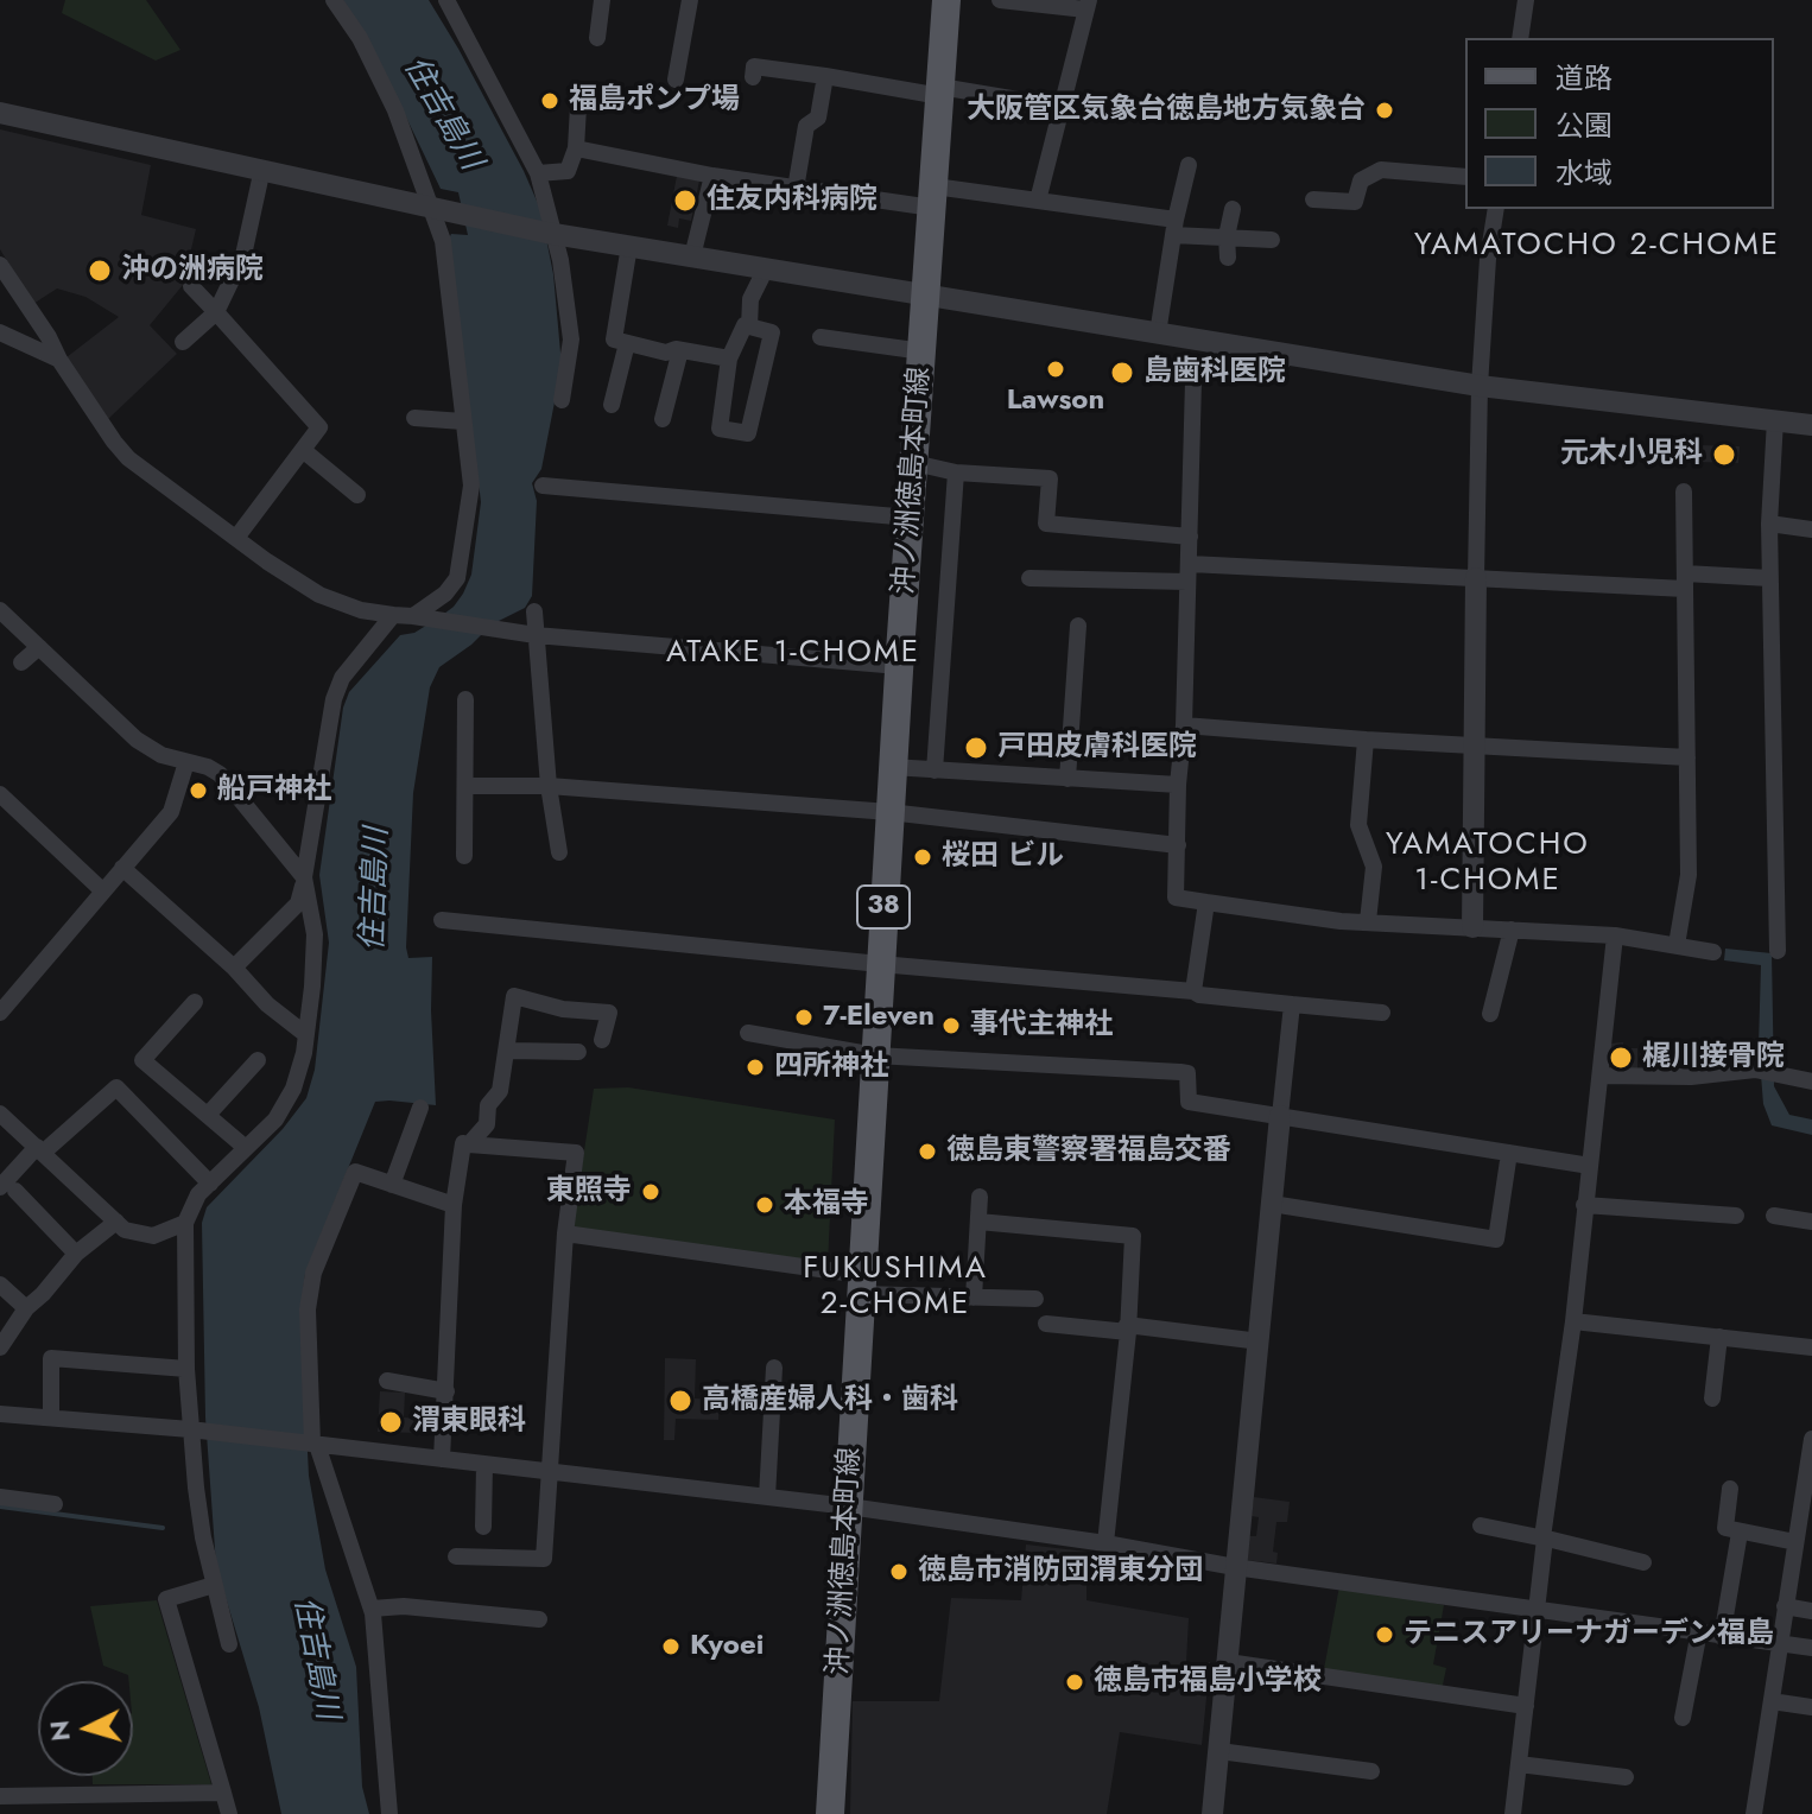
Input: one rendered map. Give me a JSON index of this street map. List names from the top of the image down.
{
  "streets": {
    "main road": ["沖ノ洲徳島本町線", "38"]
  },
  "districts": [
    "YAMATOCHO 2-CHOME",
    "ATAKE 1-CHOME",
    "YAMATOCHO 1-CHOME",
    "FUKUSHIMA 2-CHOME"
  ],
  "water": ["住吉島川"],
  "places": [
    "福島ポンプ場",
    "大阪管区気象台徳島地方気象台",
    "住友内科病院",
    "沖の洲病院",
    "Lawson",
    "島歯科医院",
    "元木小児科",
    "戸田皮膚科医院",
    "船戸神社",
    "桜田 ビル",
    "7-Eleven",
    "事代主神社",
    "梶川接骨院",
    "四所神社",
    "徳島東警察署福島交番",
    "東照寺",
    "本福寺",
    "高橋産婦人科・歯科",
    "渭東眼科",
    "徳島市消防団渭東分団",
    "テニスアリーナガーデン福島",
    "Kyoei",
    "徳島市福島小学校"
  ],
  "legend": ["道路", "公園", "水域"],
  "north": "left"
}
